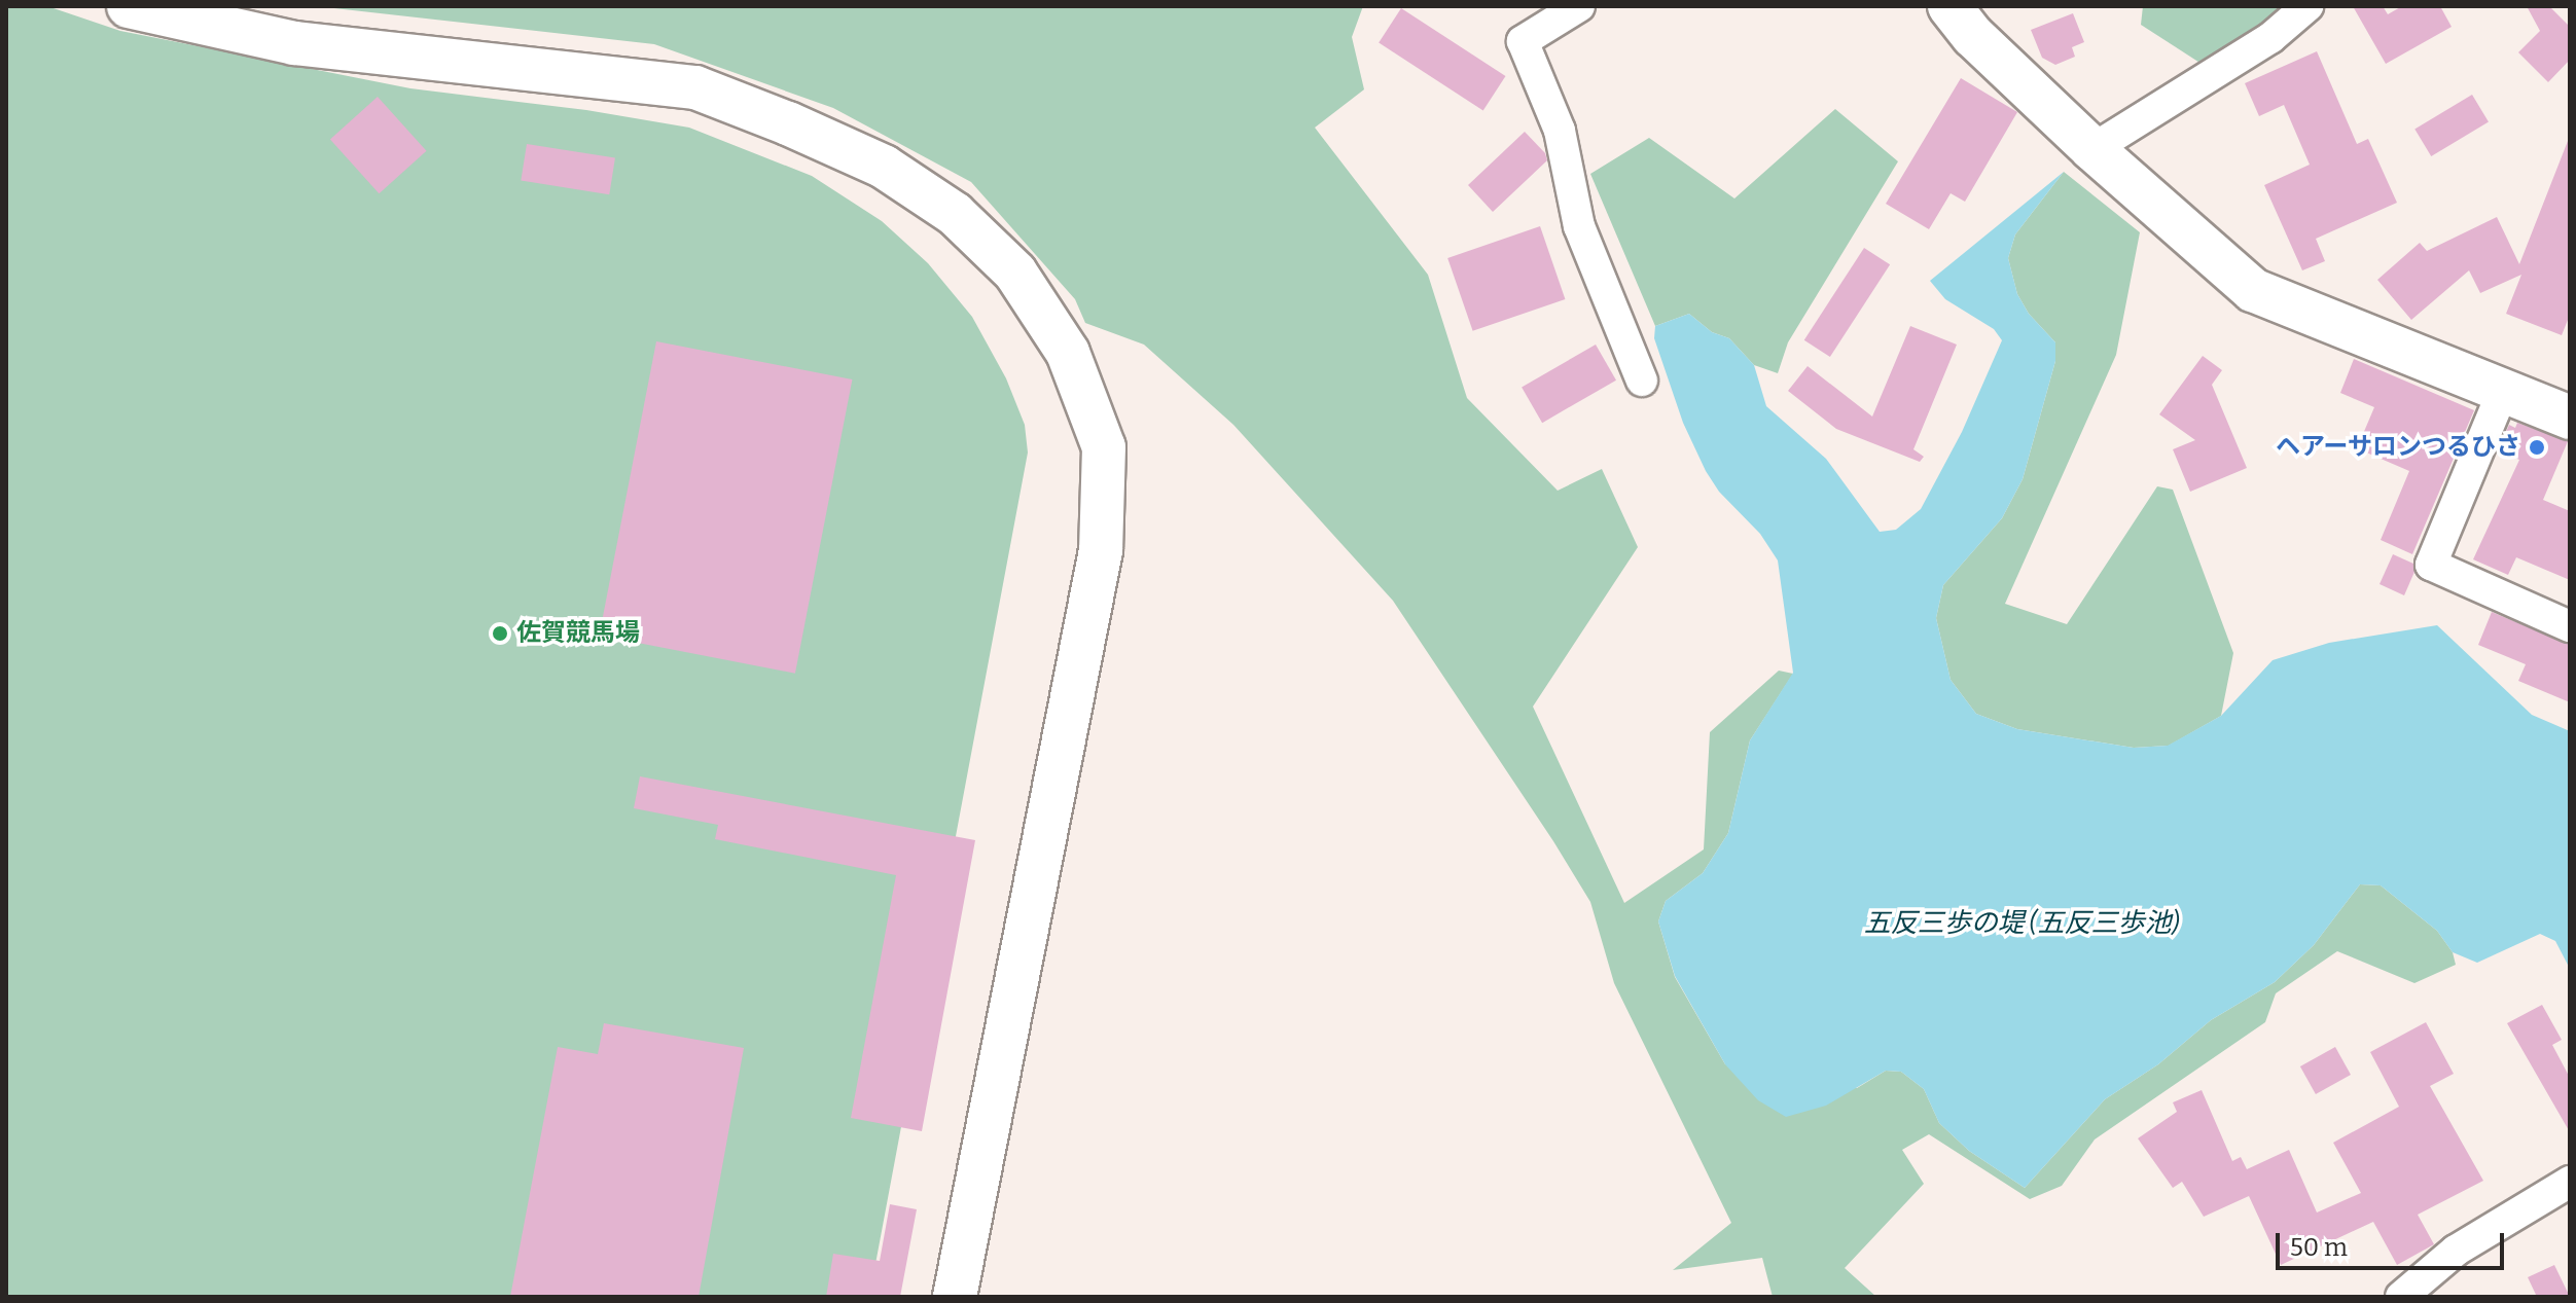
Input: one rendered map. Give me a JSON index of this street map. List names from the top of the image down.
{
  "water": ["五反三歩の堤 (五反三歩池)"],
  "places": ["ヘアーサロンつるひさ", "佐賀競馬場"],
  "scale_bar": "50 m"
}
